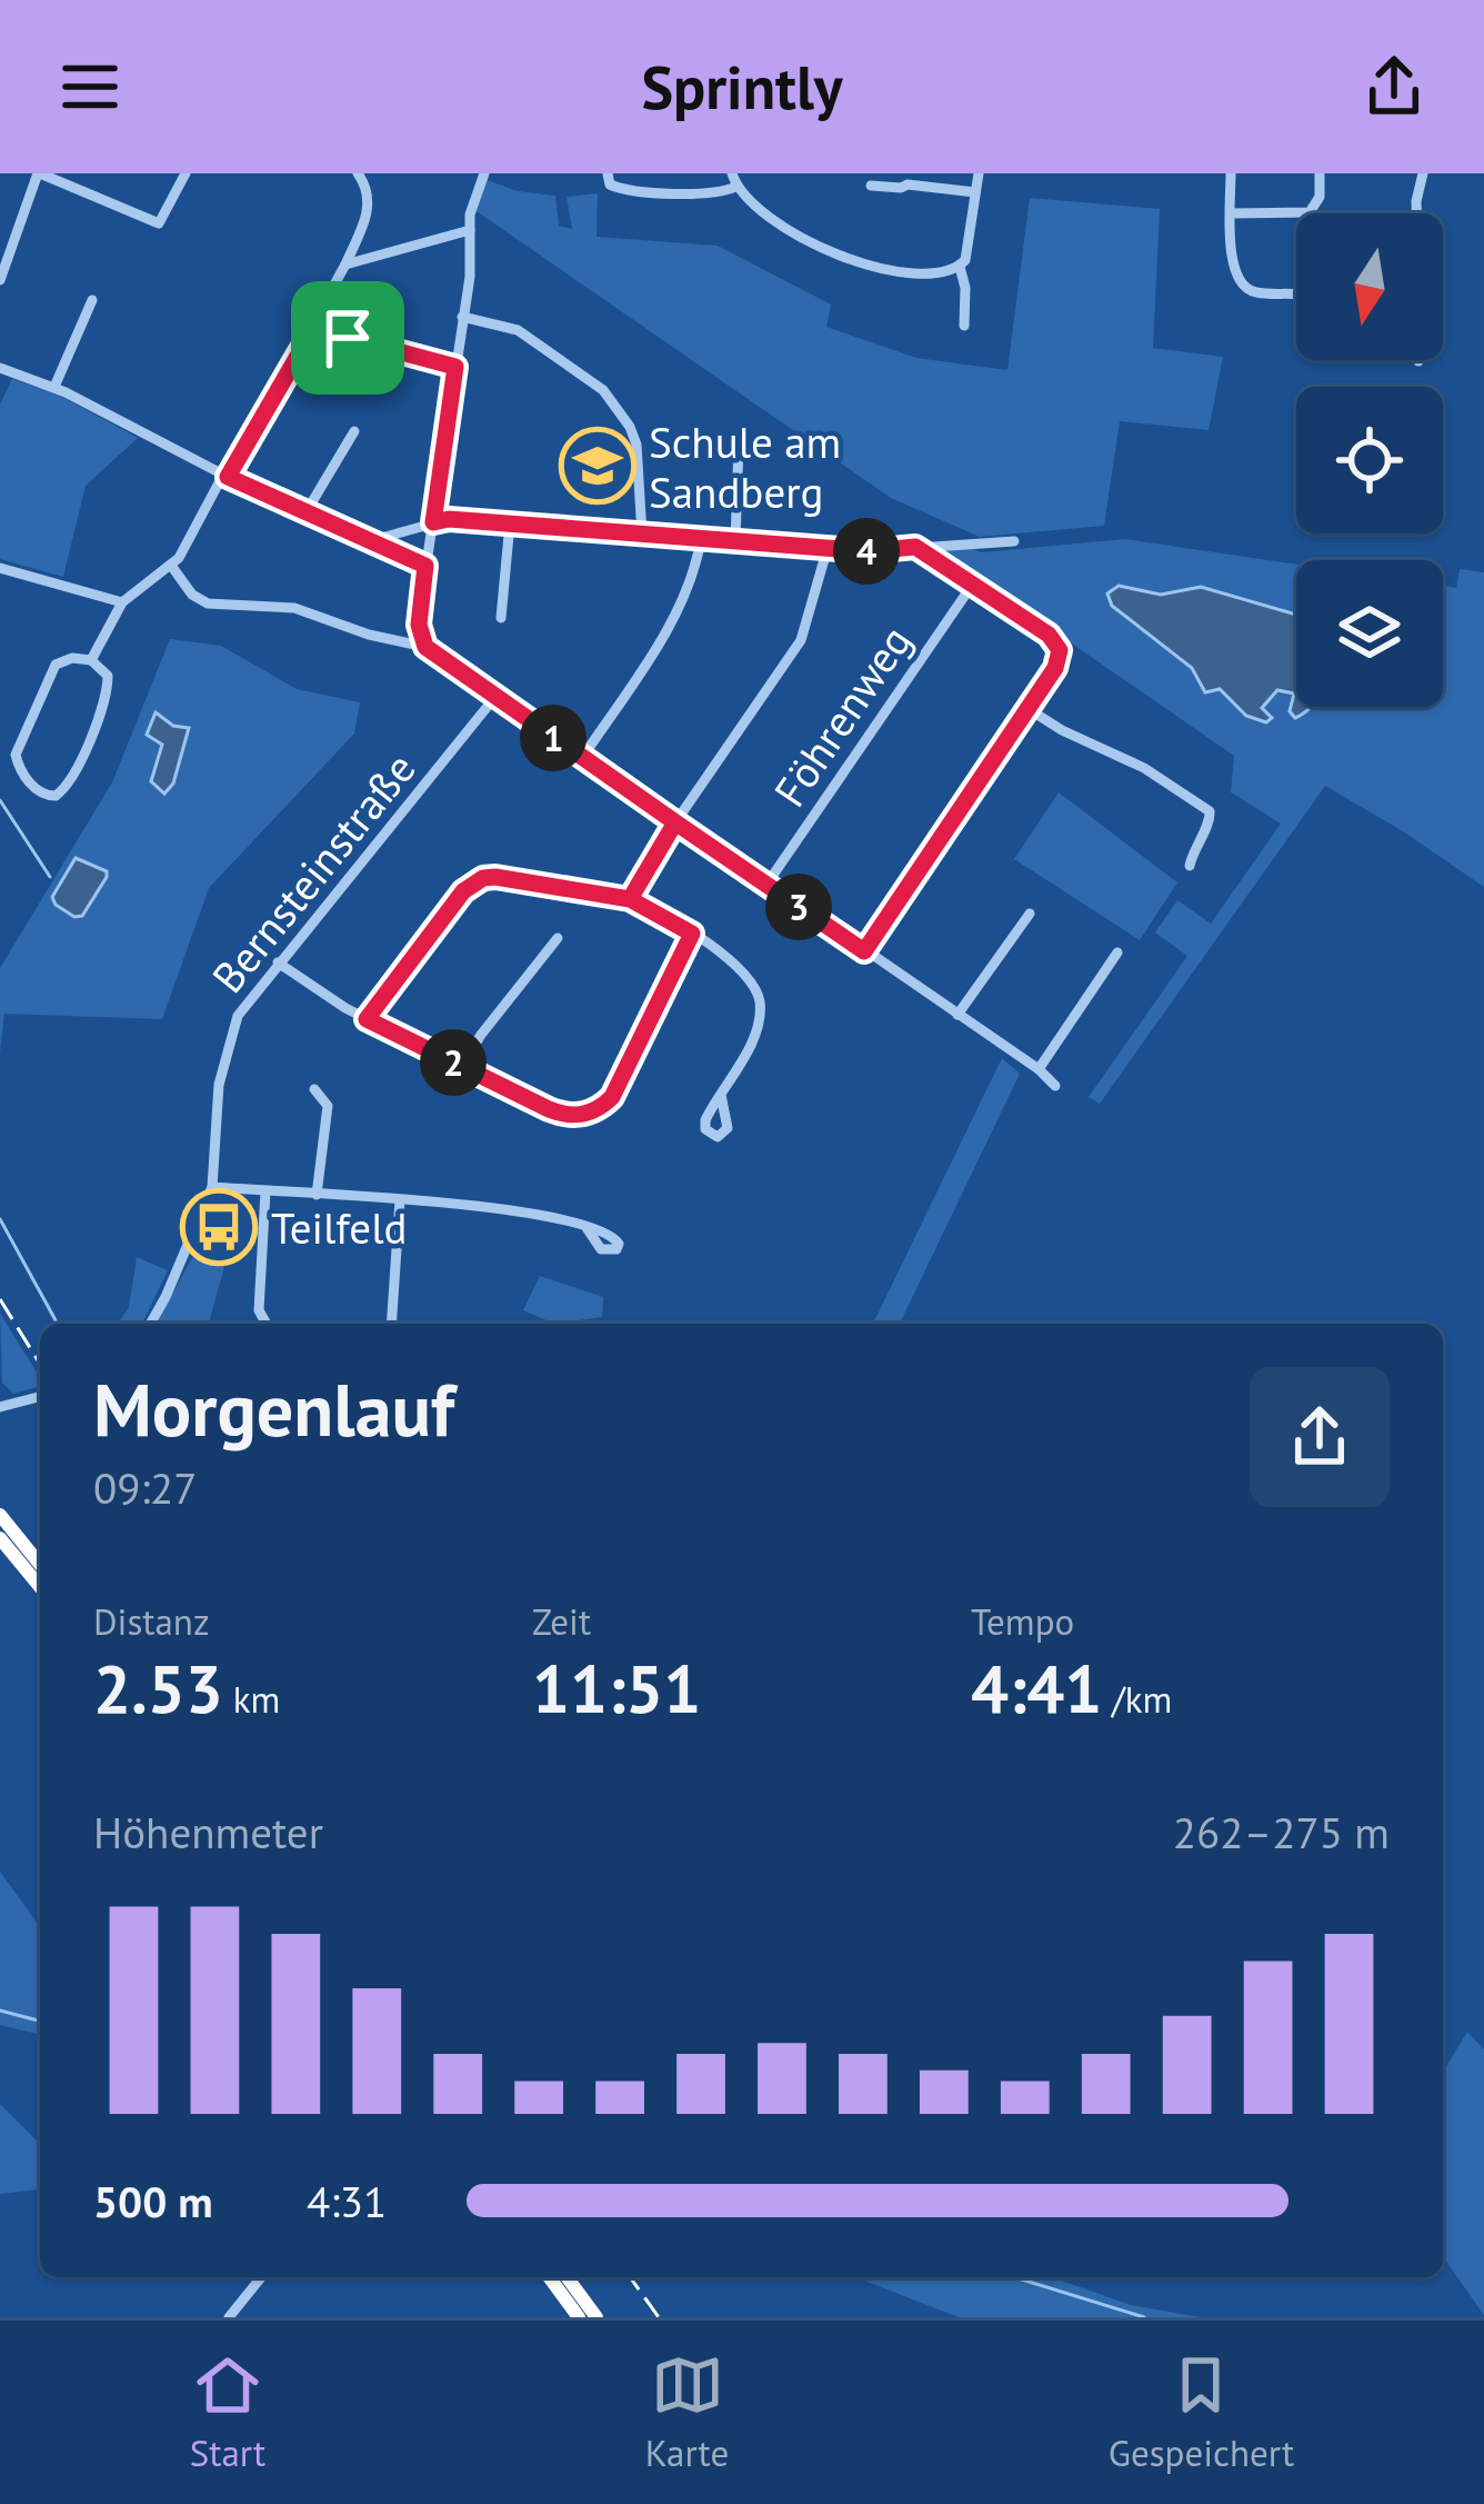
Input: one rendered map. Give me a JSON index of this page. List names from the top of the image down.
{
  "streets": {
    "street": ["Föhrenweg", "Bernsteinstraße"]
  },
  "places": {
    "school or university": ["Schule am Sandberg"],
    "bus stop": ["Teilfeld"]
  },
  "north": "bottom",
  "page": {
    "header": "Sprintly",
    "pins": [
      "4",
      "1",
      "3",
      "2"
    ],
    "heading": ["Morgenlauf", "09:27"],
    "stats": [
      ["Distanz", "2.53 km"],
      ["Zeit", "11:51"],
      ["Tempo", "4:41 /km"]
    ],
    "chart": ["Höhenmeter", "262–275 m"],
    "list": [
      {
        "name": "500 m",
        "note": "4:31"
      }
    ],
    "tabs": ["Start", "Karte", "Gespeichert"]
  }
}
